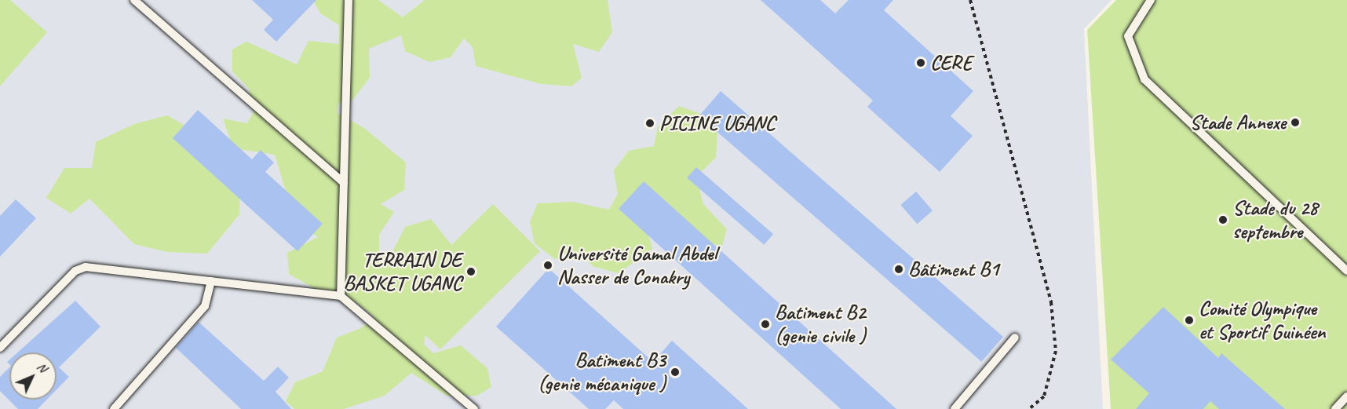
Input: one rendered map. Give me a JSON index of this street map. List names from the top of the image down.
{
  "places": [
    "CERE",
    "Stade Annexe",
    "PICINE UGANC",
    "Stade du 28 septembre",
    "Université Gamal Abdel Nasser de Conakry",
    "Bâtiment B1",
    "TERRAIN DE BASKET UGANC",
    "Comité Olympique et Sportif Guinéen",
    "Batiment B2 (genie civile )",
    "Batiment B3 (genie mécanique )"
  ],
  "north": "top right"
}
